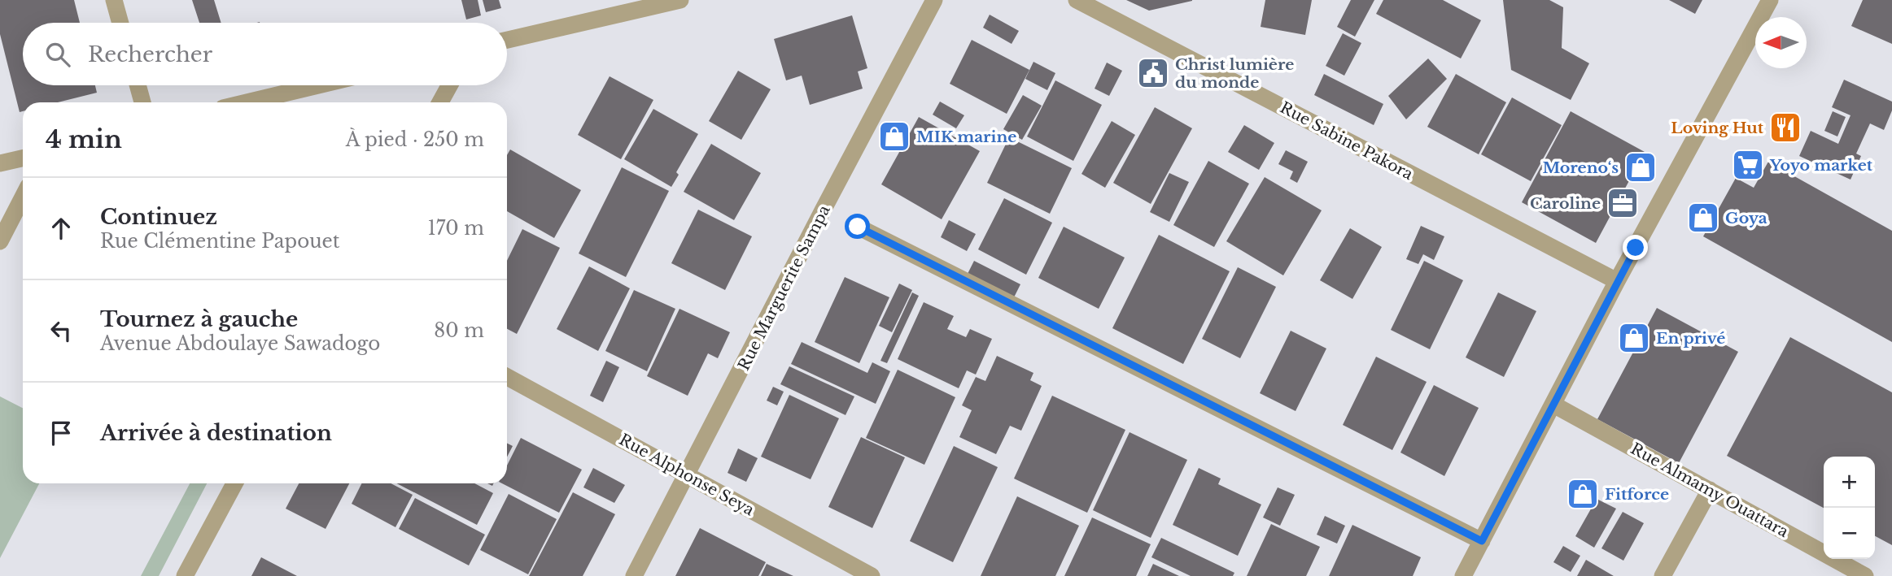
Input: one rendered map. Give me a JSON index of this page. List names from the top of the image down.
{
  "streets": {
    "street": [
      "Rue Sabine Pakora",
      "Rue Marguerite Sampa",
      "Rue Alphonse Seya",
      "Rue Almamy Ouattara"
    ]
  },
  "crossings": [
    ["Rue Marguerite Sampa", "Rue Alphonse Seya"]
  ],
  "places": {
    "public building": ["Christ lumière du monde"],
    "restaurant": ["Loving Hut"],
    "shop": [
      "MIK marine",
      "Moreno‘s",
      "Goya",
      "En privé",
      "Fitforce"
    ],
    "supermarket": ["Yoyo market"],
    "office": ["Caroline"]
  },
  "north": "left",
  "page": {
    "search": "Rechercher",
    "heading": ["4 min", "À pied · 250 m"],
    "list": [
      ["Continuez", "Rue Clémentine Papouet", "170 m"],
      ["Tournez à gauche", "Avenue Abdoulaye Sawadogo", "80 m"],
      "Arrivée à destination"
    ],
    "map_buttons": ["+", "−"]
  }
}
